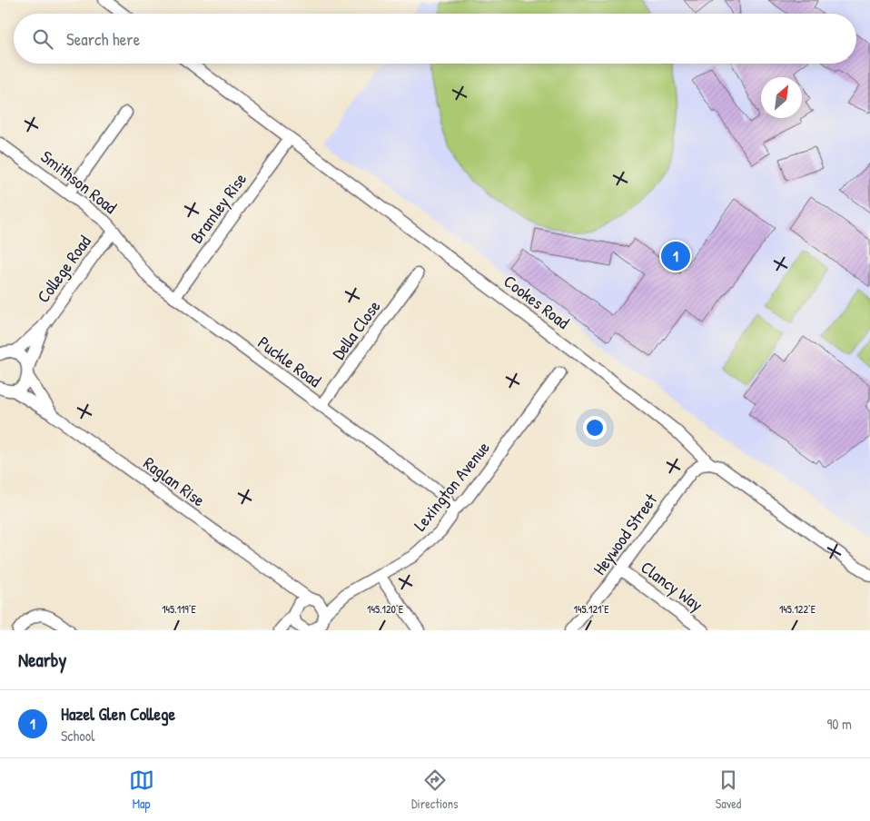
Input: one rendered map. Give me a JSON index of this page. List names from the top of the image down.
{
  "streets": {
    "street": [
      "Smithson Road",
      "Bramley Rise",
      "College Road",
      "Cookes Road",
      "Della Close",
      "Puckle Road",
      "Raglan Rise",
      "Lexington Avenue",
      "Heywood Street",
      "Clancy Way"
    ]
  },
  "crossings": [
    ["Smithson Road", "College Road"],
    ["Smithson Road", "Puckle Road"],
    ["Bramley Rise", "Cookes Road"],
    ["Bramley Rise", "Puckle Road"],
    ["College Road", "Puckle Road"],
    ["College Road", "Raglan Rise"],
    ["Cookes Road", "Heywood Street"],
    ["Della Close", "Puckle Road"],
    ["Puckle Road", "Lexington Avenue"],
    ["Raglan Rise", "Lexington Avenue"],
    ["Heywood Street", "Clancy Way"]
  ],
  "north": "top right",
  "page": {
    "search": "Search here",
    "pins": "1",
    "heading": "Nearby",
    "list": [
      {
        "mark": "1",
        "name": "Hazel Glen College",
        "note": "School",
        "value": "90 m"
      }
    ],
    "nav": ["Map", "Directions", "Saved"]
  },
  "coordinates": [
    "145.119°E",
    "145.120°E",
    "145.121°E",
    "145.122°E"
  ]
}
